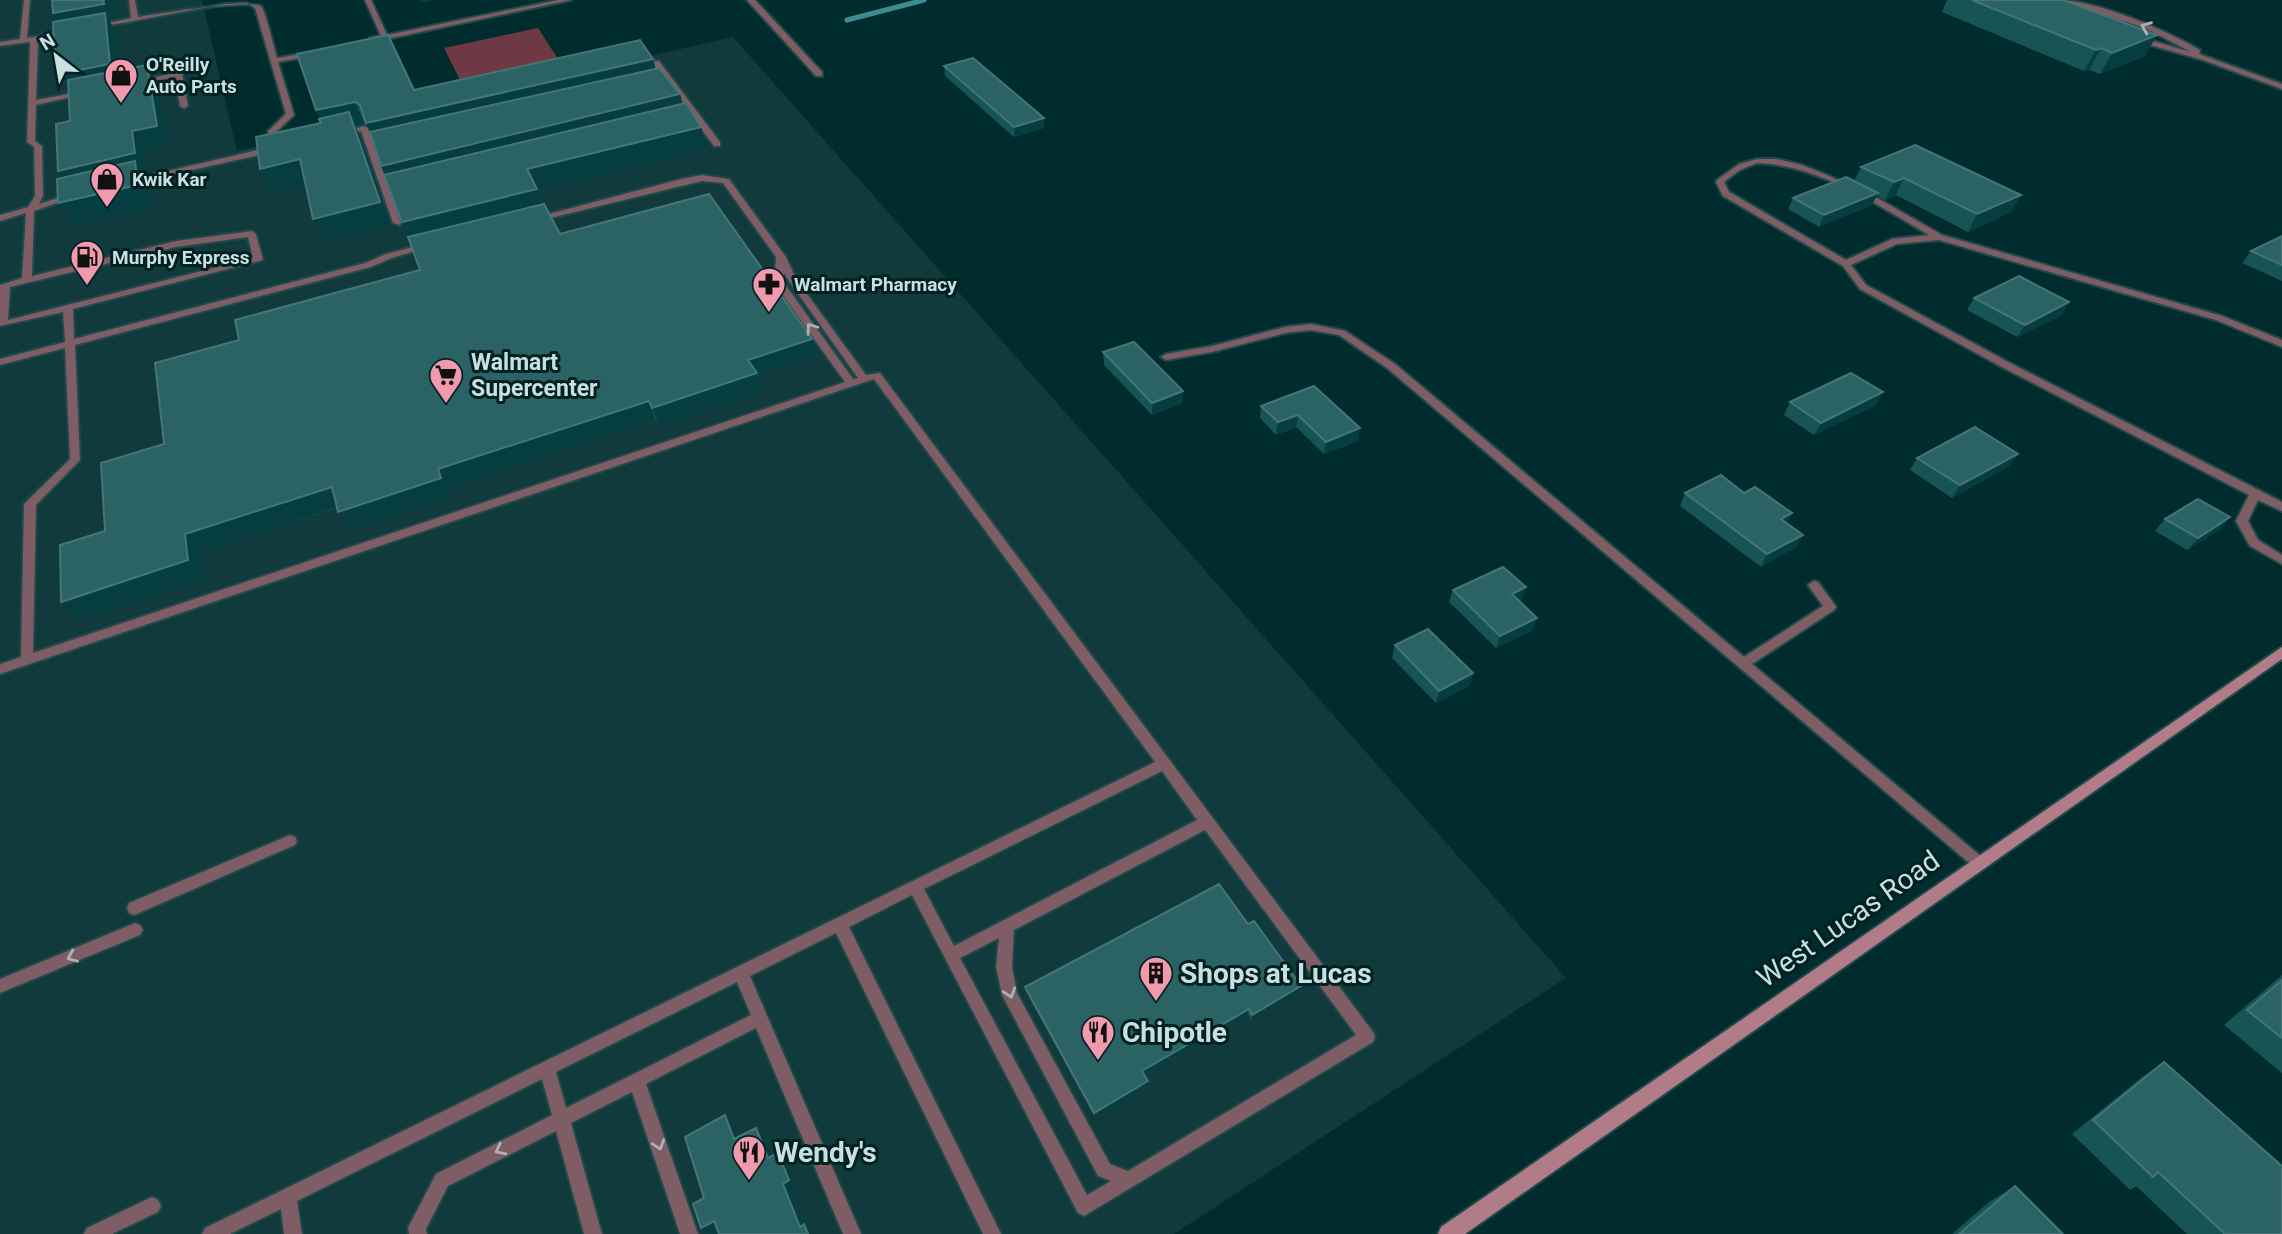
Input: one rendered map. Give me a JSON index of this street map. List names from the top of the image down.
{
  "streets": {
    "main road": ["West Lucas Road"]
  },
  "places": {
    "shop": ["O'Reilly Auto Parts", "Kwik Kar"],
    "fuel station": ["Murphy Express"],
    "pharmacy": ["Walmart Pharmacy"],
    "supermarket": ["Walmart Supercenter"],
    "building": ["Shops at Lucas"],
    "restaurant": ["Chipotle", "Wendy's"]
  },
  "north": "top left"
}
